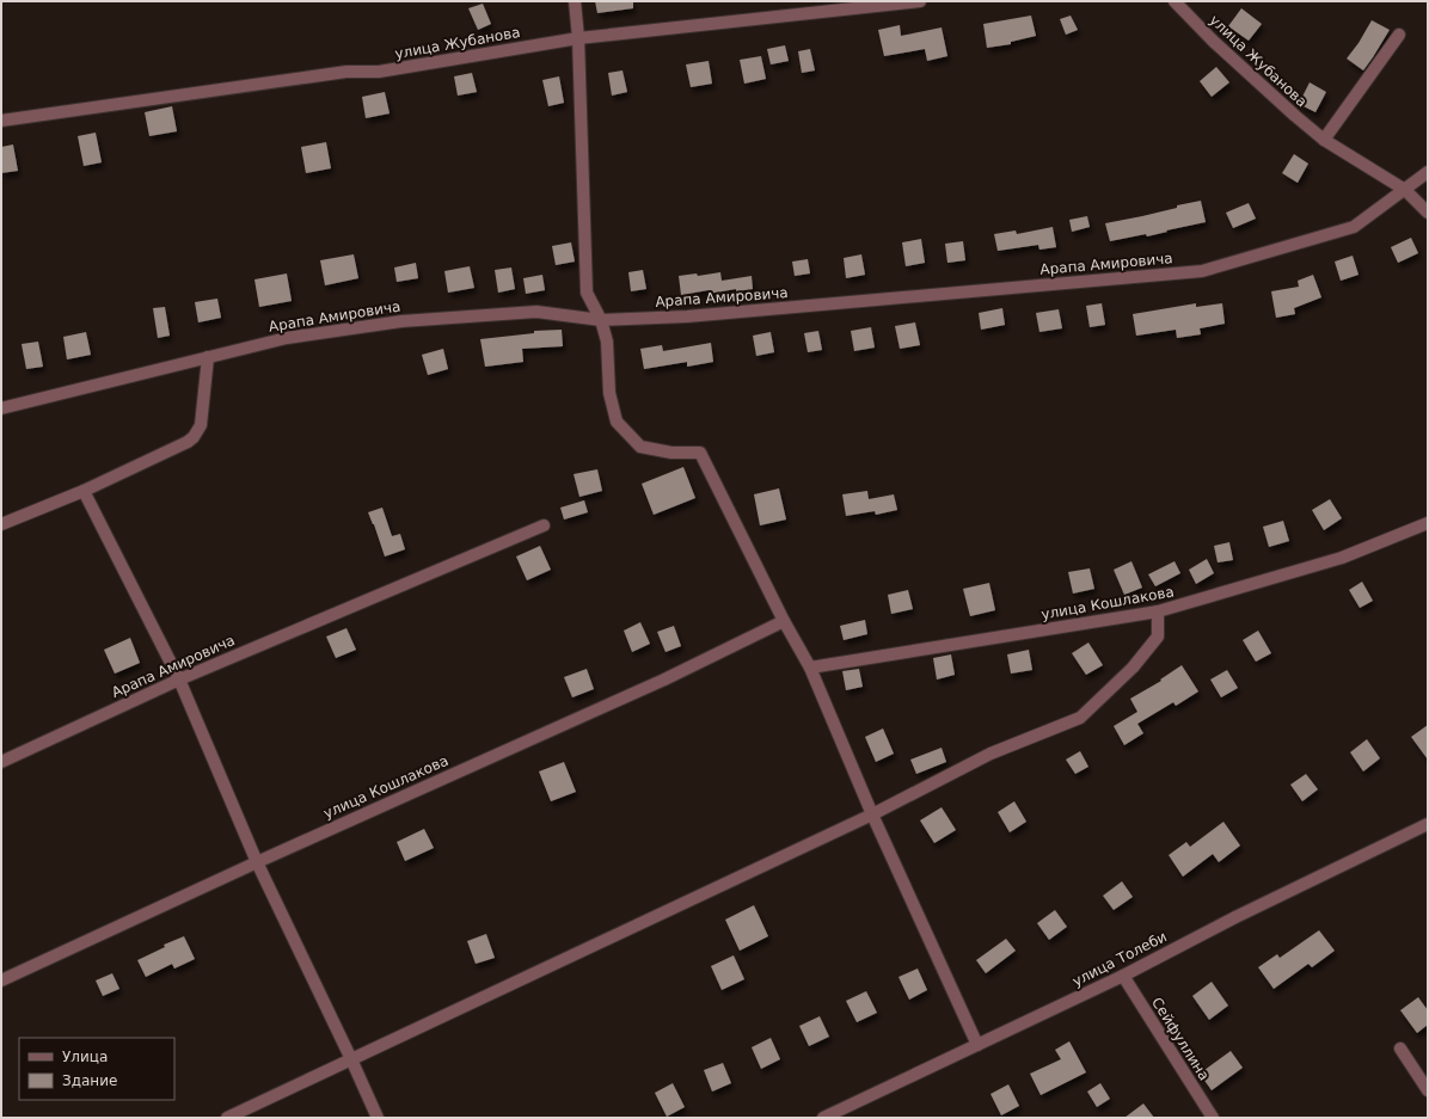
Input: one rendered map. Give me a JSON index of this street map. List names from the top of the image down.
{
  "streets": {
    "street": [
      "улица Жубанова",
      "Арапа Амировича",
      "улица Кошлакова",
      "улица Толеби",
      "Сейфуллина"
    ]
  },
  "crossings": [
    ["улица Жубанова", "Арапа Амировича"],
    ["улица Толеби", "Сейфуллина"]
  ],
  "legend": ["Улица", "Здание"]
}
